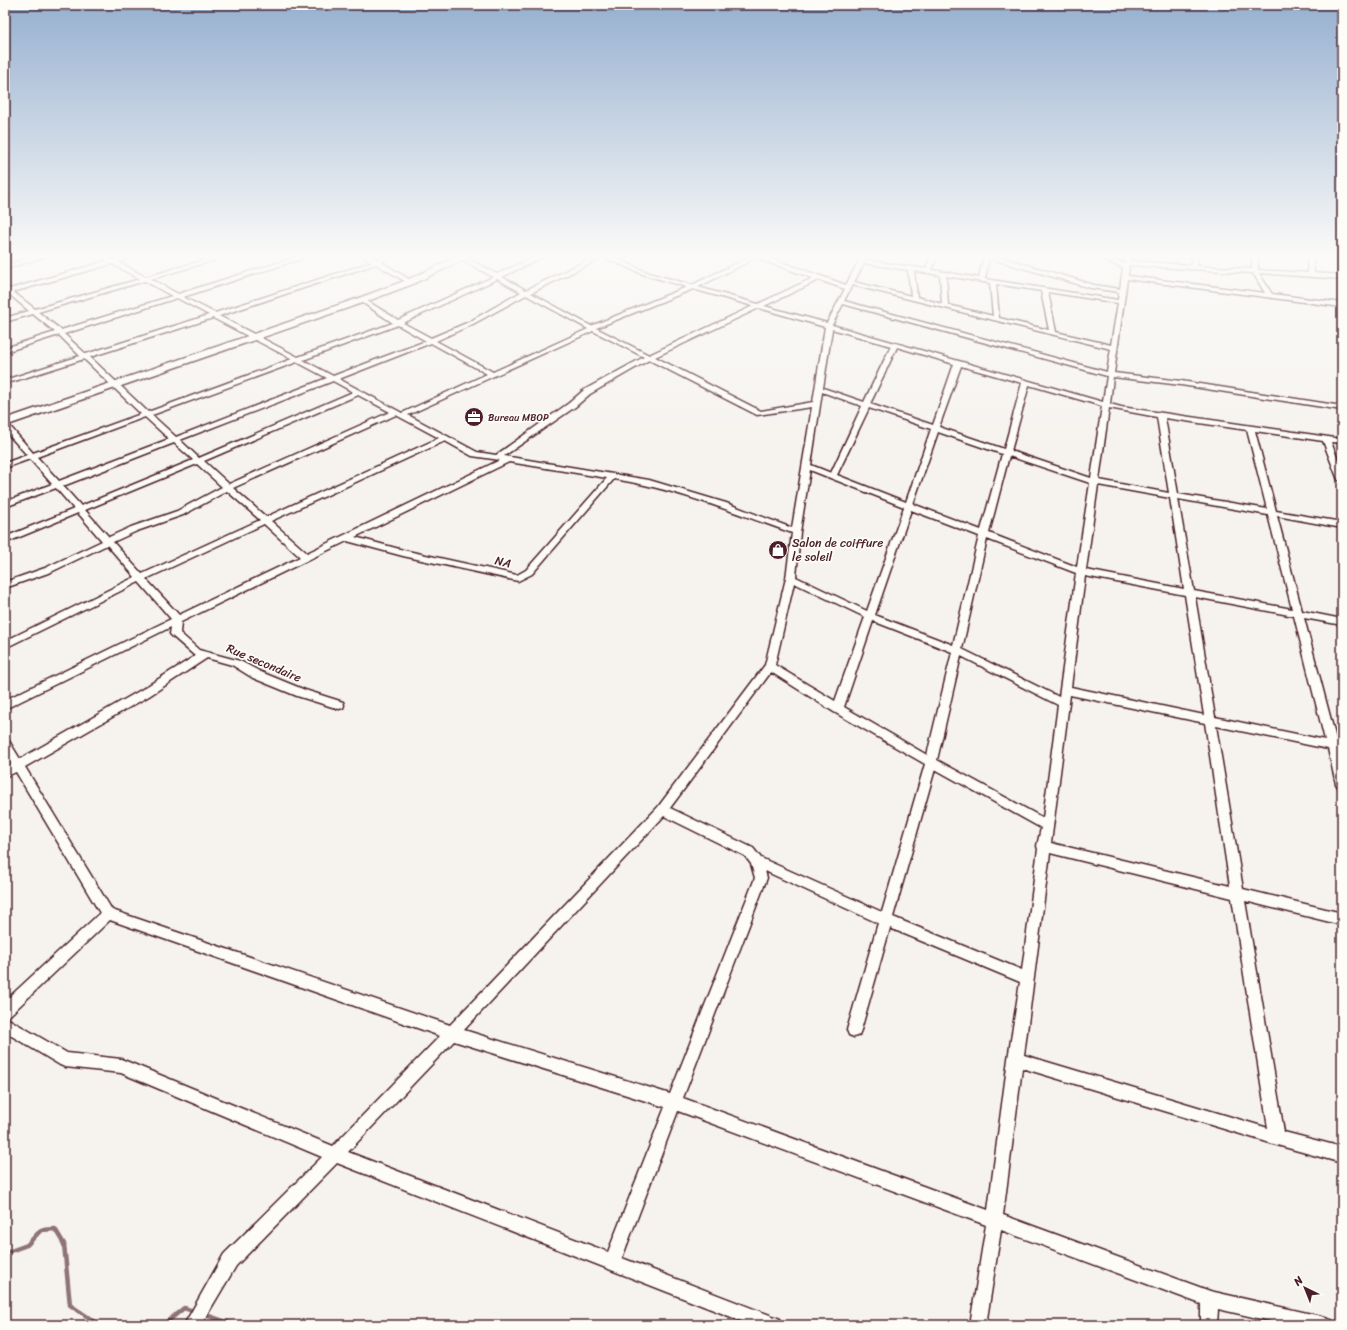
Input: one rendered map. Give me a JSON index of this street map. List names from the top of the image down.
{
  "streets": {
    "street": ["NA", "Rue secondaire"]
  },
  "places": {
    "office": ["Bureau MBOP"],
    "shop": ["Salon de coiffure le soleil"]
  },
  "north": "top left"
}
